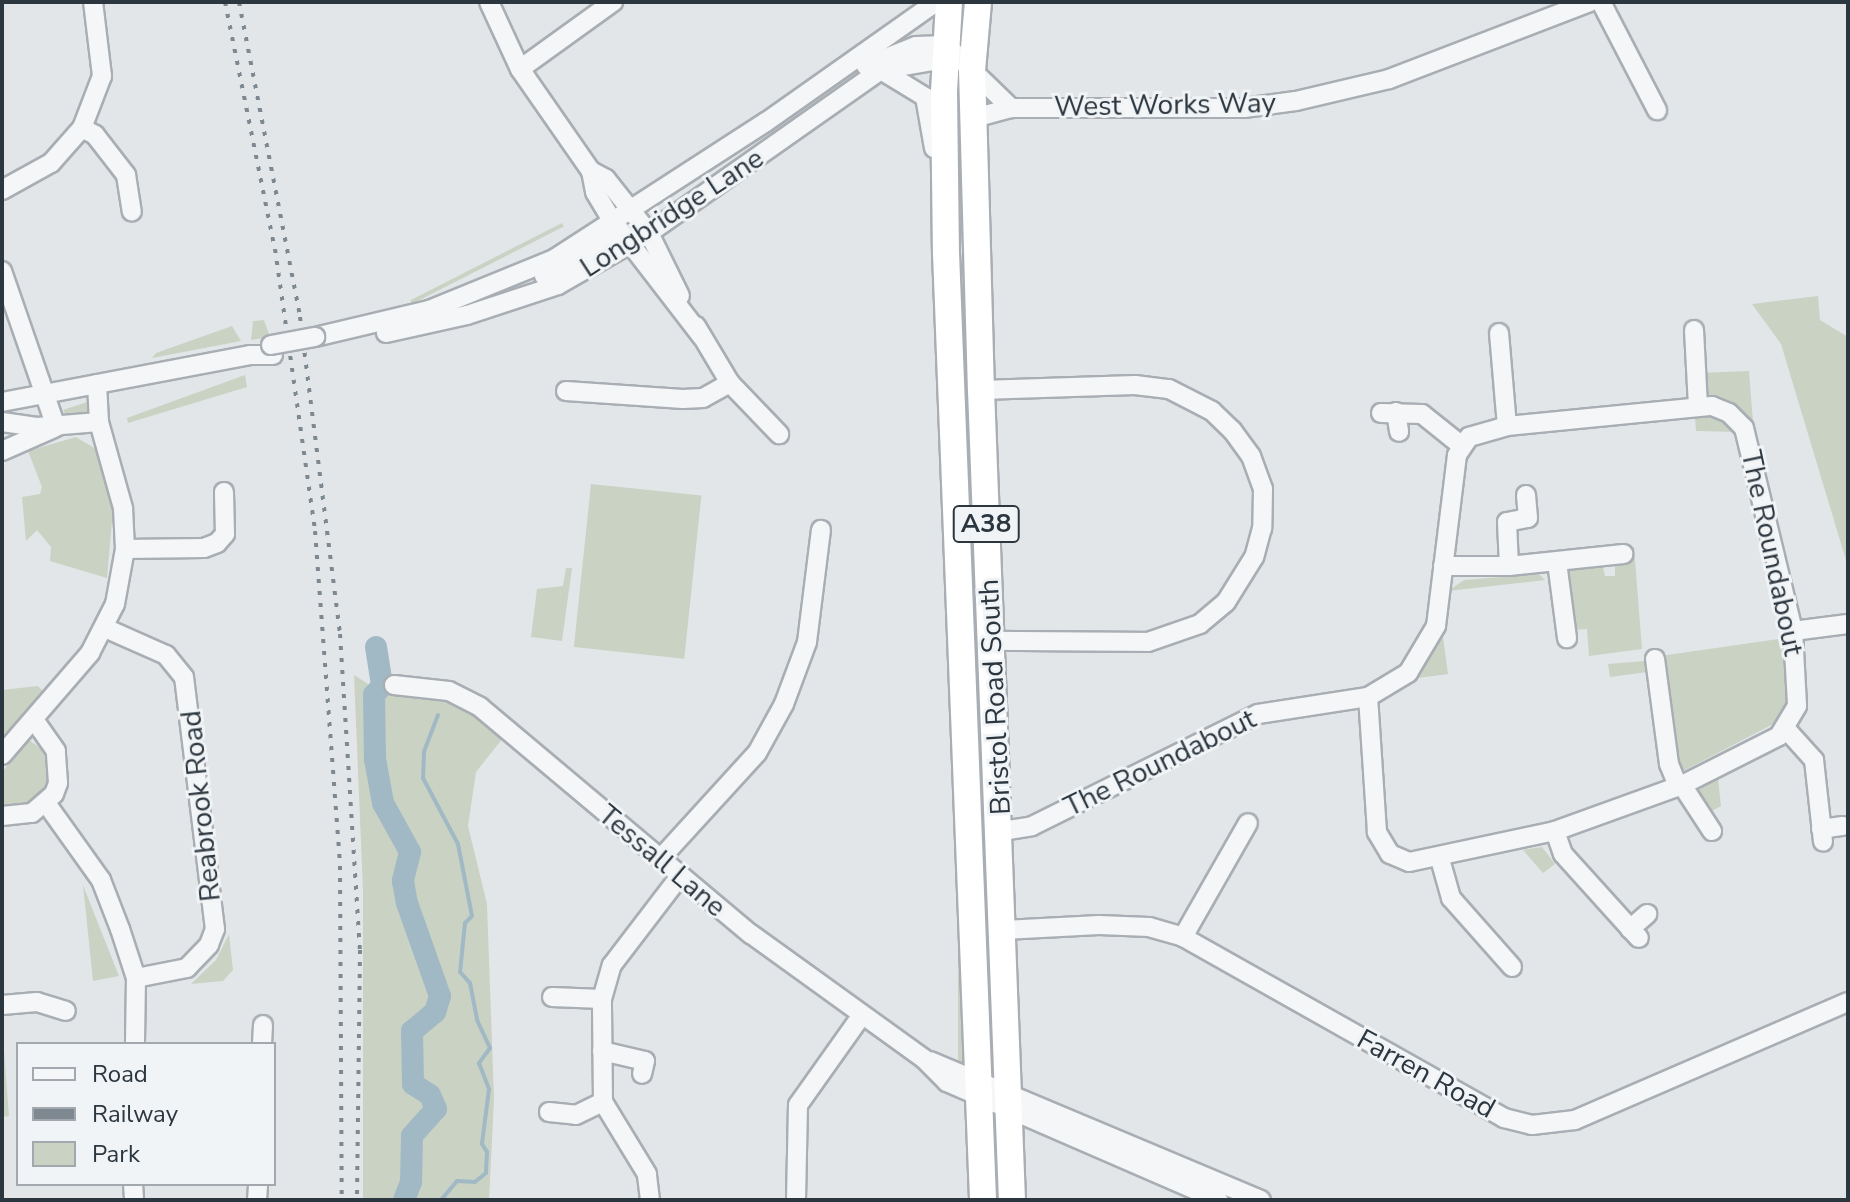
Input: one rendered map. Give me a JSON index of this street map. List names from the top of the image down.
{
  "streets": {
    "highway": ["A38", "Bristol Road South"],
    "street": [
      "West Works Way",
      "Longbridge Lane",
      "The Roundabout",
      "Reabrook Road",
      "Tessall Lane",
      "Farren Road"
    ]
  },
  "crossings": [
    ["West Works Way", "Bristol Road South"],
    ["Longbridge Lane", "Bristol Road South"],
    ["The Roundabout", "Bristol Road South"],
    ["Bristol Road South", "Tessall Lane"],
    ["Bristol Road South", "Farren Road"]
  ],
  "legend": ["Road", "Railway", "Park"]
}
